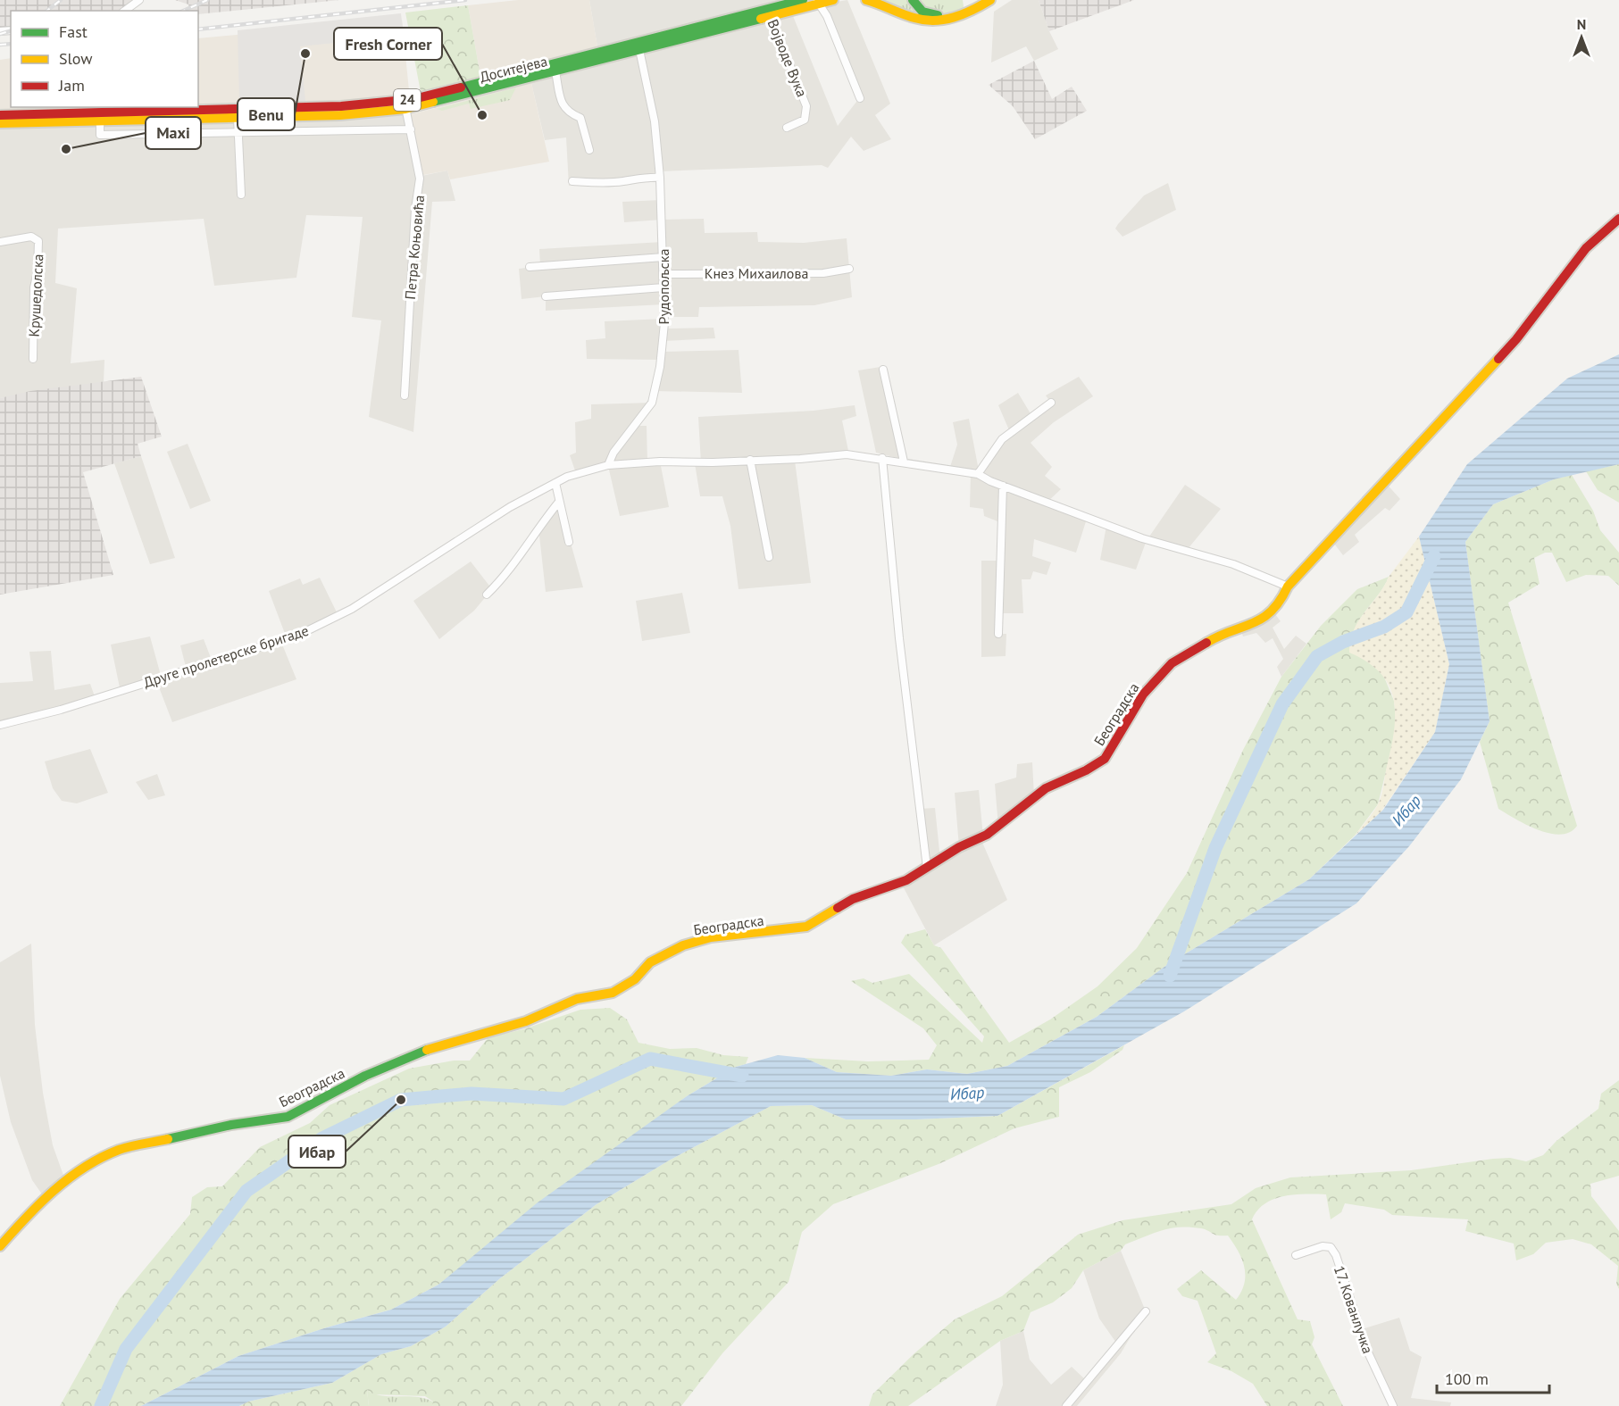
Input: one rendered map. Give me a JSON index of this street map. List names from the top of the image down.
{
  "streets": {
    "street": [
      "Војводе Вука",
      "Доситејева",
      "24",
      "Петра Коњовића",
      "Кнез Михаилова",
      "Рудопољска",
      "Крушедолска",
      "Друге пролетерске бригаде",
      "Београдска",
      "17. Кованлучка"
    ]
  },
  "crossings": [
    ["Војводе Вука", "Доситејева"],
    ["Доситејева", "Петра Коњовића"],
    ["Доситејева", "Рудопољска"],
    ["Кнез Михаилова", "Рудопољска"],
    ["Рудопољска", "Друге пролетерске бригаде"]
  ],
  "water": ["Ибар"],
  "places": [
    "Benu",
    "Fresh Corner",
    "Maxi",
    "Ибар"
  ],
  "legend": ["Fast", "Slow", "Jam"],
  "scale_bar": "100 m",
  "north": "top"
}
